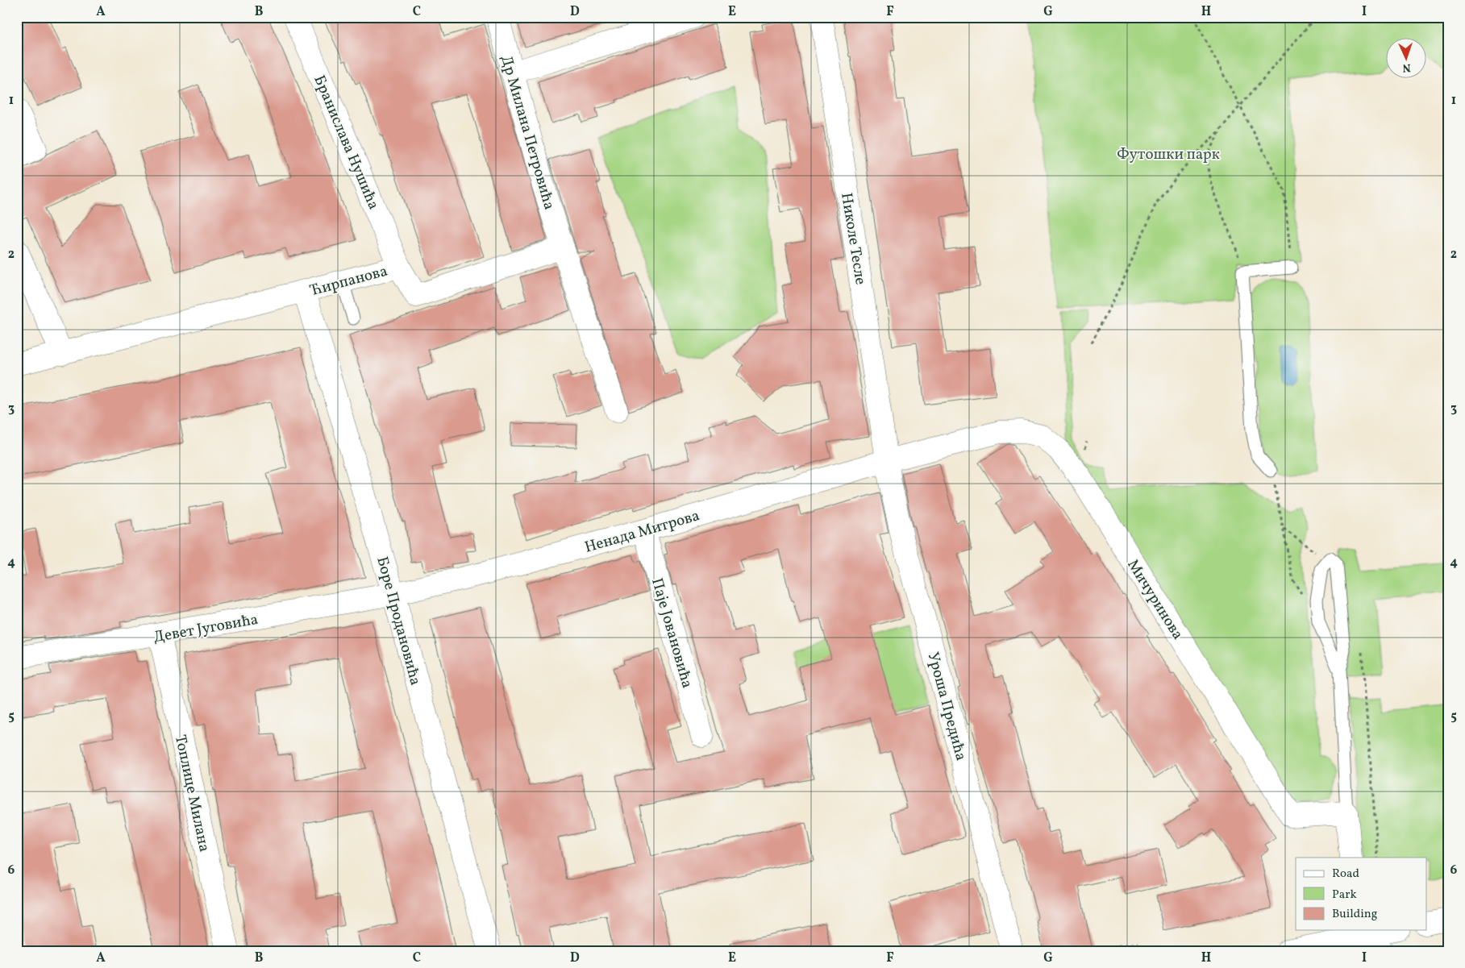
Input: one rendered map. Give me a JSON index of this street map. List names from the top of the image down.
{
  "streets": {
    "street": [
      "Др Милана Петровића",
      "Бранислава Нушића",
      "Николе Тесле",
      "Ћирпанова",
      "Ненада Митрова",
      "Мичуринова",
      "Боре Продановића",
      "Девет Југовића",
      "Паје Јовановића",
      "Уроша Предића",
      "Топлице Милана"
    ]
  },
  "crossings": [
    ["Др Милана Петровића", "Ћирпанова"],
    ["Бранислава Нушића", "Ћирпанова"],
    ["Николе Тесле", "Ненада Митрова"],
    ["Николе Тесле", "Мичуринова"],
    ["Николе Тесле", "Уроша Предића"],
    ["Ћирпанова", "Боре Продановића"],
    ["Ненада Митрова", "Мичуринова"],
    ["Ненада Митрова", "Боре Продановића"],
    ["Ненада Митрова", "Девет Југовића"],
    ["Ненада Митрова", "Паје Јовановића"],
    ["Ненада Митрова", "Уроша Предића"],
    ["Мичуринова", "Уроша Предића"],
    ["Боре Продановића", "Девет Југовића"],
    ["Девет Југовића", "Топлице Милана"]
  ],
  "parks": ["Футошки парк"],
  "legend": ["Road", "Park", "Building"],
  "north": "bottom",
  "grid": {
    "columns": [
      "A",
      "B",
      "C",
      "D",
      "E",
      "F",
      "G",
      "H",
      "I"
    ],
    "rows": [
      "1",
      "2",
      "3",
      "4",
      "5",
      "6"
    ]
  }
}
